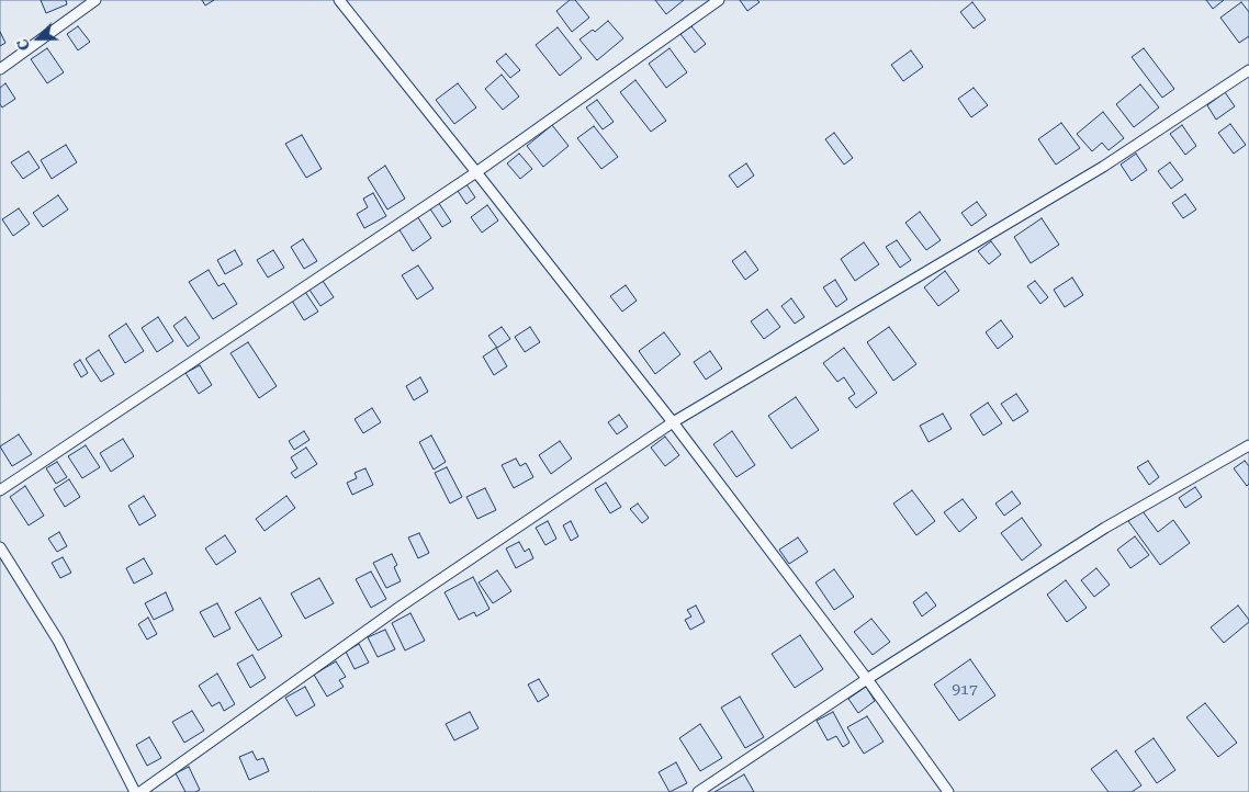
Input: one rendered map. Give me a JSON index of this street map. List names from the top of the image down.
{
  "house_numbers": ["917"],
  "north": "bottom left"
}
